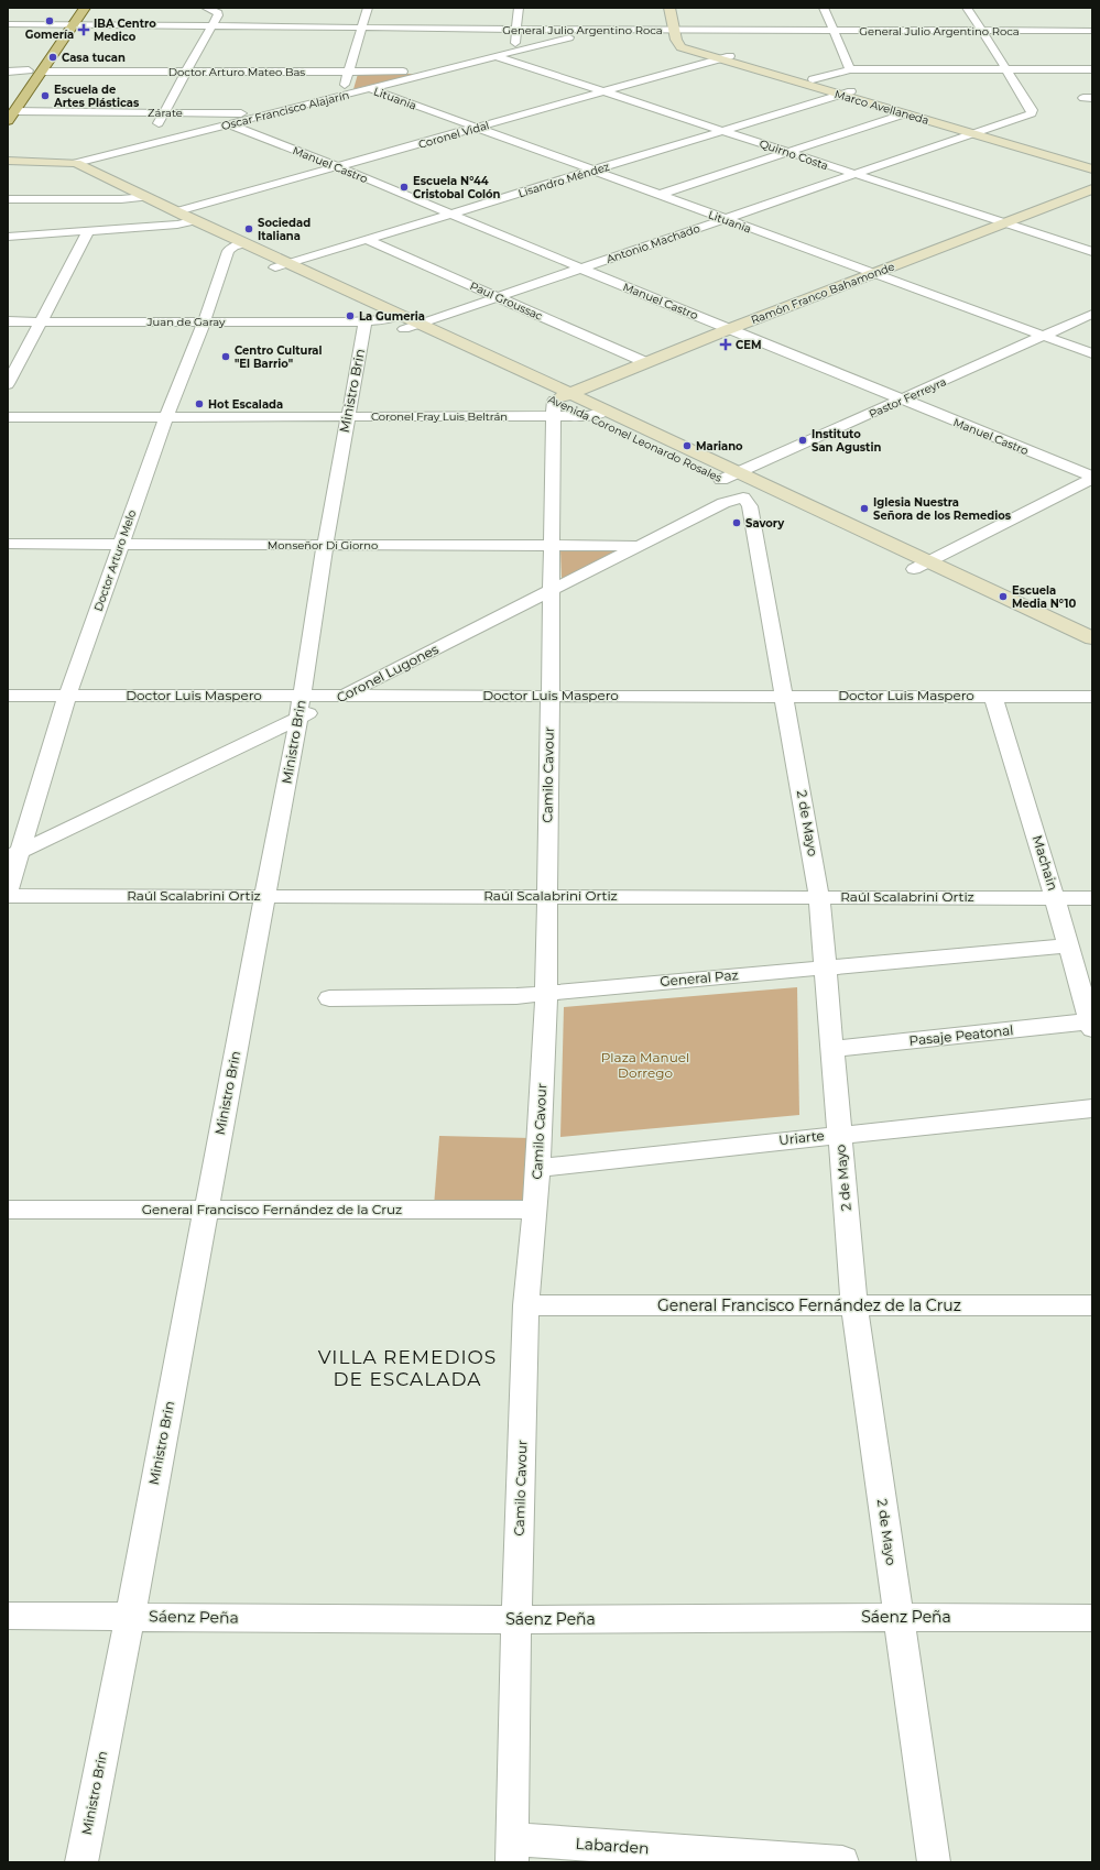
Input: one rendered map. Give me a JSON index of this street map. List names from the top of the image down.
{
  "streets": {
    "street": [
      "General Julio Argentino Roca",
      "Doctor Arturo Mateo Bas",
      "Lituania",
      "Marco Avellaneda",
      "Oscar Francisco Alajarín",
      "Zárate",
      "Coronel Vidal",
      "Quirno Costa",
      "Manuel Castro",
      "Lisandro Méndez",
      "Antonio Machado",
      "Ramón Franco Bahamonde",
      "Paul Groussac",
      "Juan de Garay",
      "Ministro Brin",
      "Pastor Ferreyra",
      "Coronel Fray Luis Beltrán",
      "Avenida Coronel Leonardo Rosales",
      "Monseñor Di Giorno",
      "Doctor Arturo Melo",
      "Coronel Lugones",
      "Doctor Luis Maspero",
      "Camilo Cavour",
      "2 de Mayo",
      "Machain",
      "Raúl Scalabrini Ortiz",
      "General Paz",
      "Pasaje Peatonal",
      "Uriarte",
      "General Francisco Fernández de la Cruz",
      "Sáenz Peña",
      "Labarden"
    ]
  },
  "crossings": [
    ["General Julio Argentino Roca", "Marco Avellaneda"],
    ["General Julio Argentino Roca", "Oscar Francisco Alajarín"],
    ["Doctor Arturo Mateo Bas", "Oscar Francisco Alajarín"],
    ["Lituania", "Oscar Francisco Alajarín"],
    ["Lituania", "Coronel Vidal"],
    ["Lituania", "Lisandro Méndez"],
    ["Lituania", "Antonio Machado"],
    ["Lituania", "Ramón Franco Bahamonde"],
    ["Lituania", "Pastor Ferreyra"],
    ["Marco Avellaneda", "Coronel Vidal"],
    ["Marco Avellaneda", "Lisandro Méndez"],
    ["Marco Avellaneda", "Antonio Machado"],
    ["Oscar Francisco Alajarín", "Zárate"],
    ["Oscar Francisco Alajarín", "Quirno Costa"],
    ["Oscar Francisco Alajarín", "Manuel Castro"],
    ["Oscar Francisco Alajarín", "Avenida Coronel Leonardo Rosales"],
    ["Coronel Vidal", "Quirno Costa"],
    ["Coronel Vidal", "Manuel Castro"],
    ["Coronel Vidal", "Avenida Coronel Leonardo Rosales"],
    ["Quirno Costa", "Lisandro Méndez"],
    ["Quirno Costa", "Antonio Machado"],
    ["Quirno Costa", "Ramón Franco Bahamonde"],
    ["Manuel Castro", "Lisandro Méndez"],
    ["Manuel Castro", "Antonio Machado"],
    ["Manuel Castro", "Ramón Franco Bahamonde"],
    ["Manuel Castro", "Pastor Ferreyra"],
    ["Lisandro Méndez", "Paul Groussac"],
    ["Lisandro Méndez", "Avenida Coronel Leonardo Rosales"],
    ["Antonio Machado", "Paul Groussac"],
    ["Antonio Machado", "Avenida Coronel Leonardo Rosales"],
    ["Ramón Franco Bahamonde", "Paul Groussac"],
    ["Ramón Franco Bahamonde", "Coronel Fray Luis Beltrán"],
    ["Ramón Franco Bahamonde", "Avenida Coronel Leonardo Rosales"],
    ["Ramón Franco Bahamonde", "Camilo Cavour"],
    ["Juan de Garay", "Ministro Brin"],
    ["Juan de Garay", "Avenida Coronel Leonardo Rosales"],
    ["Juan de Garay", "Doctor Arturo Melo"],
    ["Ministro Brin", "Coronel Fray Luis Beltrán"],
    ["Ministro Brin", "Avenida Coronel Leonardo Rosales"],
    ["Ministro Brin", "Monseñor Di Giorno"],
    ["Ministro Brin", "Coronel Lugones"],
    ["Ministro Brin", "Doctor Luis Maspero"],
    ["Ministro Brin", "Raúl Scalabrini Ortiz"],
    ["Ministro Brin", "General Francisco Fernández de la Cruz"],
    ["Ministro Brin", "Sáenz Peña"],
    ["Pastor Ferreyra", "Avenida Coronel Leonardo Rosales"],
    ["Coronel Fray Luis Beltrán", "Avenida Coronel Leonardo Rosales"],
    ["Coronel Fray Luis Beltrán", "Doctor Arturo Melo"],
    ["Coronel Fray Luis Beltrán", "Camilo Cavour"],
    ["Avenida Coronel Leonardo Rosales", "Doctor Arturo Melo"],
    ["Avenida Coronel Leonardo Rosales", "Coronel Lugones"],
    ["Avenida Coronel Leonardo Rosales", "Camilo Cavour"],
    ["Avenida Coronel Leonardo Rosales", "2 de Mayo"],
    ["Monseñor Di Giorno", "Doctor Arturo Melo"],
    ["Monseñor Di Giorno", "Coronel Lugones"],
    ["Monseñor Di Giorno", "Camilo Cavour"],
    ["Doctor Arturo Melo", "Coronel Lugones"],
    ["Doctor Arturo Melo", "Doctor Luis Maspero"],
    ["Doctor Arturo Melo", "Raúl Scalabrini Ortiz"],
    ["Coronel Lugones", "Doctor Luis Maspero"],
    ["Coronel Lugones", "Camilo Cavour"],
    ["Coronel Lugones", "2 de Mayo"],
    ["Doctor Luis Maspero", "Camilo Cavour"],
    ["Doctor Luis Maspero", "2 de Mayo"],
    ["Doctor Luis Maspero", "Machain"],
    ["Camilo Cavour", "Raúl Scalabrini Ortiz"],
    ["Camilo Cavour", "General Paz"],
    ["Camilo Cavour", "Uriarte"],
    ["Camilo Cavour", "General Francisco Fernández de la Cruz"],
    ["Camilo Cavour", "Sáenz Peña"],
    ["Camilo Cavour", "Labarden"],
    ["2 de Mayo", "Raúl Scalabrini Ortiz"],
    ["2 de Mayo", "General Paz"],
    ["2 de Mayo", "Pasaje Peatonal"],
    ["2 de Mayo", "Uriarte"],
    ["2 de Mayo", "General Francisco Fernández de la Cruz"],
    ["2 de Mayo", "Sáenz Peña"],
    ["Machain", "Raúl Scalabrini Ortiz"],
    ["Machain", "General Paz"],
    ["Machain", "Pasaje Peatonal"]
  ],
  "districts": ["VILLA REMEDIOS DE ESCALADA"],
  "parks": ["Plaza Manuel Dorrego"],
  "places": {
    "other": [
      "Gomería",
      "Casa tucan",
      "Escuela de Artes Plásticas",
      "Escuela N°44 Cristobal Colón",
      "Sociedad Italiana",
      "La Gumeria",
      "Centro Cultural \"El Barrio\"",
      "Hot Escalada",
      "Instituto San Agustin",
      "Mariano",
      "Iglesia Nuestra Señora de los Remedios",
      "Savory",
      "Escuela Media N°10"
    ],
    "health": ["IBA Centro Medico", "CEM"]
  }
}
